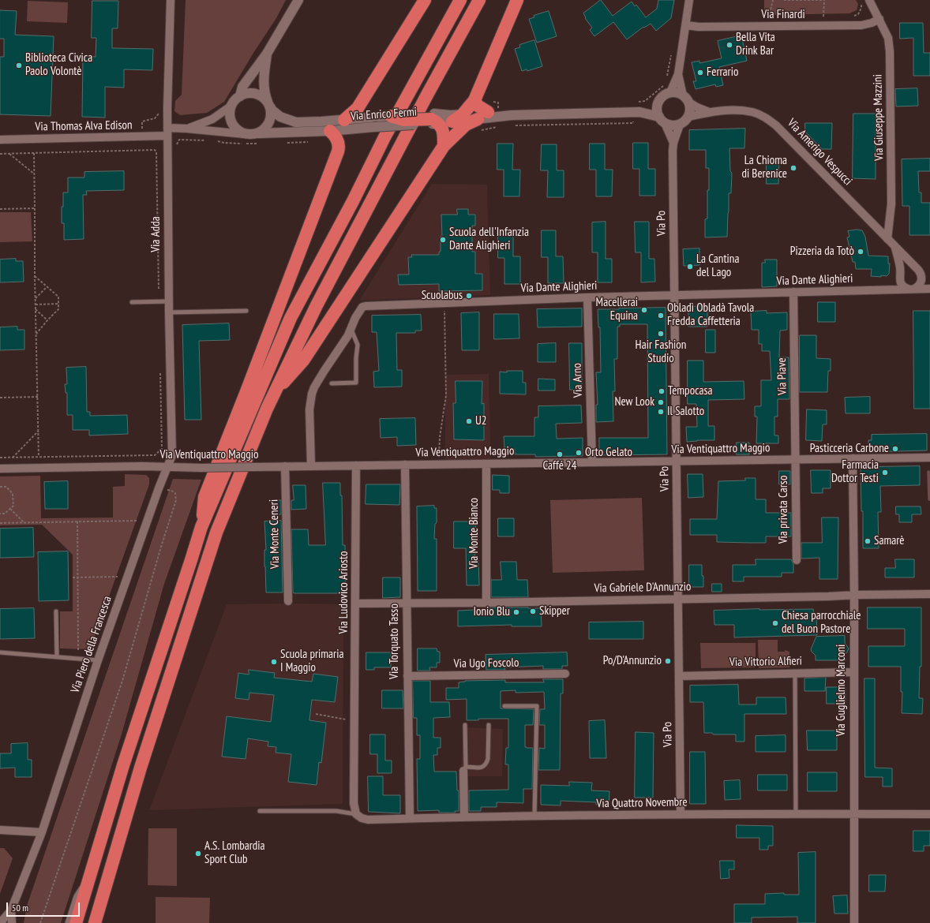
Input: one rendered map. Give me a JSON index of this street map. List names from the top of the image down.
{
  "streets": {
    "street": [
      "Via Finardi",
      "Via Enrico Fermi",
      "Via Giuseppe Mazzini",
      "Via Thomas Alva Edison",
      "Via Amerigo Vespucci",
      "Via Po",
      "Via Adda",
      "Via Dante Alighieri",
      "Via Piave",
      "Via Arno",
      "Via Ventiquattro Maggio",
      "Via privata Carso",
      "Via Monte Bianco",
      "Via Monte Ceneri",
      "Via Gabriele D'Annunzio",
      "Via Ludovico Ariosto",
      "Via Torquato Tasso",
      "Via Piero della Francesca",
      "Via Vittorio Alfieri",
      "Via Ugo Foscolo",
      "Via Guglielmo Marconi",
      "Via Quattro Novembre"
    ]
  },
  "crossings": [
    ["Via Finardi", "Via Giuseppe Mazzini"],
    ["Via Enrico Fermi", "Via Amerigo Vespucci"],
    ["Via Enrico Fermi", "Via Po"],
    ["Via Giuseppe Mazzini", "Via Amerigo Vespucci"],
    ["Via Thomas Alva Edison", "Via Adda"],
    ["Via Amerigo Vespucci", "Via Po"],
    ["Via Amerigo Vespucci", "Via Dante Alighieri"],
    ["Via Po", "Via Dante Alighieri"],
    ["Via Po", "Via Ventiquattro Maggio"],
    ["Via Po", "Via Gabriele D'Annunzio"],
    ["Via Po", "Via Vittorio Alfieri"],
    ["Via Po", "Via Quattro Novembre"],
    ["Via Adda", "Via Ventiquattro Maggio"],
    ["Via Adda", "Via Piero della Francesca"],
    ["Via Dante Alighieri", "Via Piave"],
    ["Via Dante Alighieri", "Via Arno"],
    ["Via Dante Alighieri", "Via Ventiquattro Maggio"],
    ["Via Piave", "Via Ventiquattro Maggio"],
    ["Via Piave", "Via privata Carso"],
    ["Via Arno", "Via Ventiquattro Maggio"],
    ["Via Ventiquattro Maggio", "Via privata Carso"],
    ["Via Ventiquattro Maggio", "Via Monte Bianco"],
    ["Via Ventiquattro Maggio", "Via Monte Ceneri"],
    ["Via Ventiquattro Maggio", "Via Ludovico Ariosto"],
    ["Via Ventiquattro Maggio", "Via Torquato Tasso"],
    ["Via Ventiquattro Maggio", "Via Piero della Francesca"],
    ["Via Ventiquattro Maggio", "Via Guglielmo Marconi"],
    ["Via Monte Bianco", "Via Gabriele D'Annunzio"],
    ["Via Gabriele D'Annunzio", "Via Ludovico Ariosto"],
    ["Via Gabriele D'Annunzio", "Via Torquato Tasso"],
    ["Via Gabriele D'Annunzio", "Via Guglielmo Marconi"],
    ["Via Ludovico Ariosto", "Via Quattro Novembre"],
    ["Via Torquato Tasso", "Via Ugo Foscolo"],
    ["Via Torquato Tasso", "Via Quattro Novembre"],
    ["Via Vittorio Alfieri", "Via Guglielmo Marconi"],
    ["Via Guglielmo Marconi", "Via Quattro Novembre"]
  ],
  "places": [
    "Bella Vita Drink Bar",
    "Biblioteca Civica Paolo Volontè",
    "Ferrario",
    "La Chioma di Berenice",
    "Scuola dell'Infanzia Dante Alighieri",
    "Pizzeria da Totò",
    "La Cantina del Lago",
    "Scuolabus",
    "Macellerai Equina",
    "Obladì Obladà Tavola Fredda Caffetteria",
    "Hair Fashion Studio",
    "Tempocasa",
    "New Look",
    "Il Salotto",
    "U2",
    "Pasticceria Carbone",
    "Orto Gelato",
    "Caffé 24",
    "Farmacia Dottor Testi",
    "Samarè",
    "Skipper",
    "Ionio Blu",
    "Chiesa parrocchiale del Buon Pastore",
    "Po/D'Annunzio",
    "Scuola primaria I Maggio",
    "A.S. Lombardia Sport Club"
  ],
  "scale_bar": "50 m"
}
